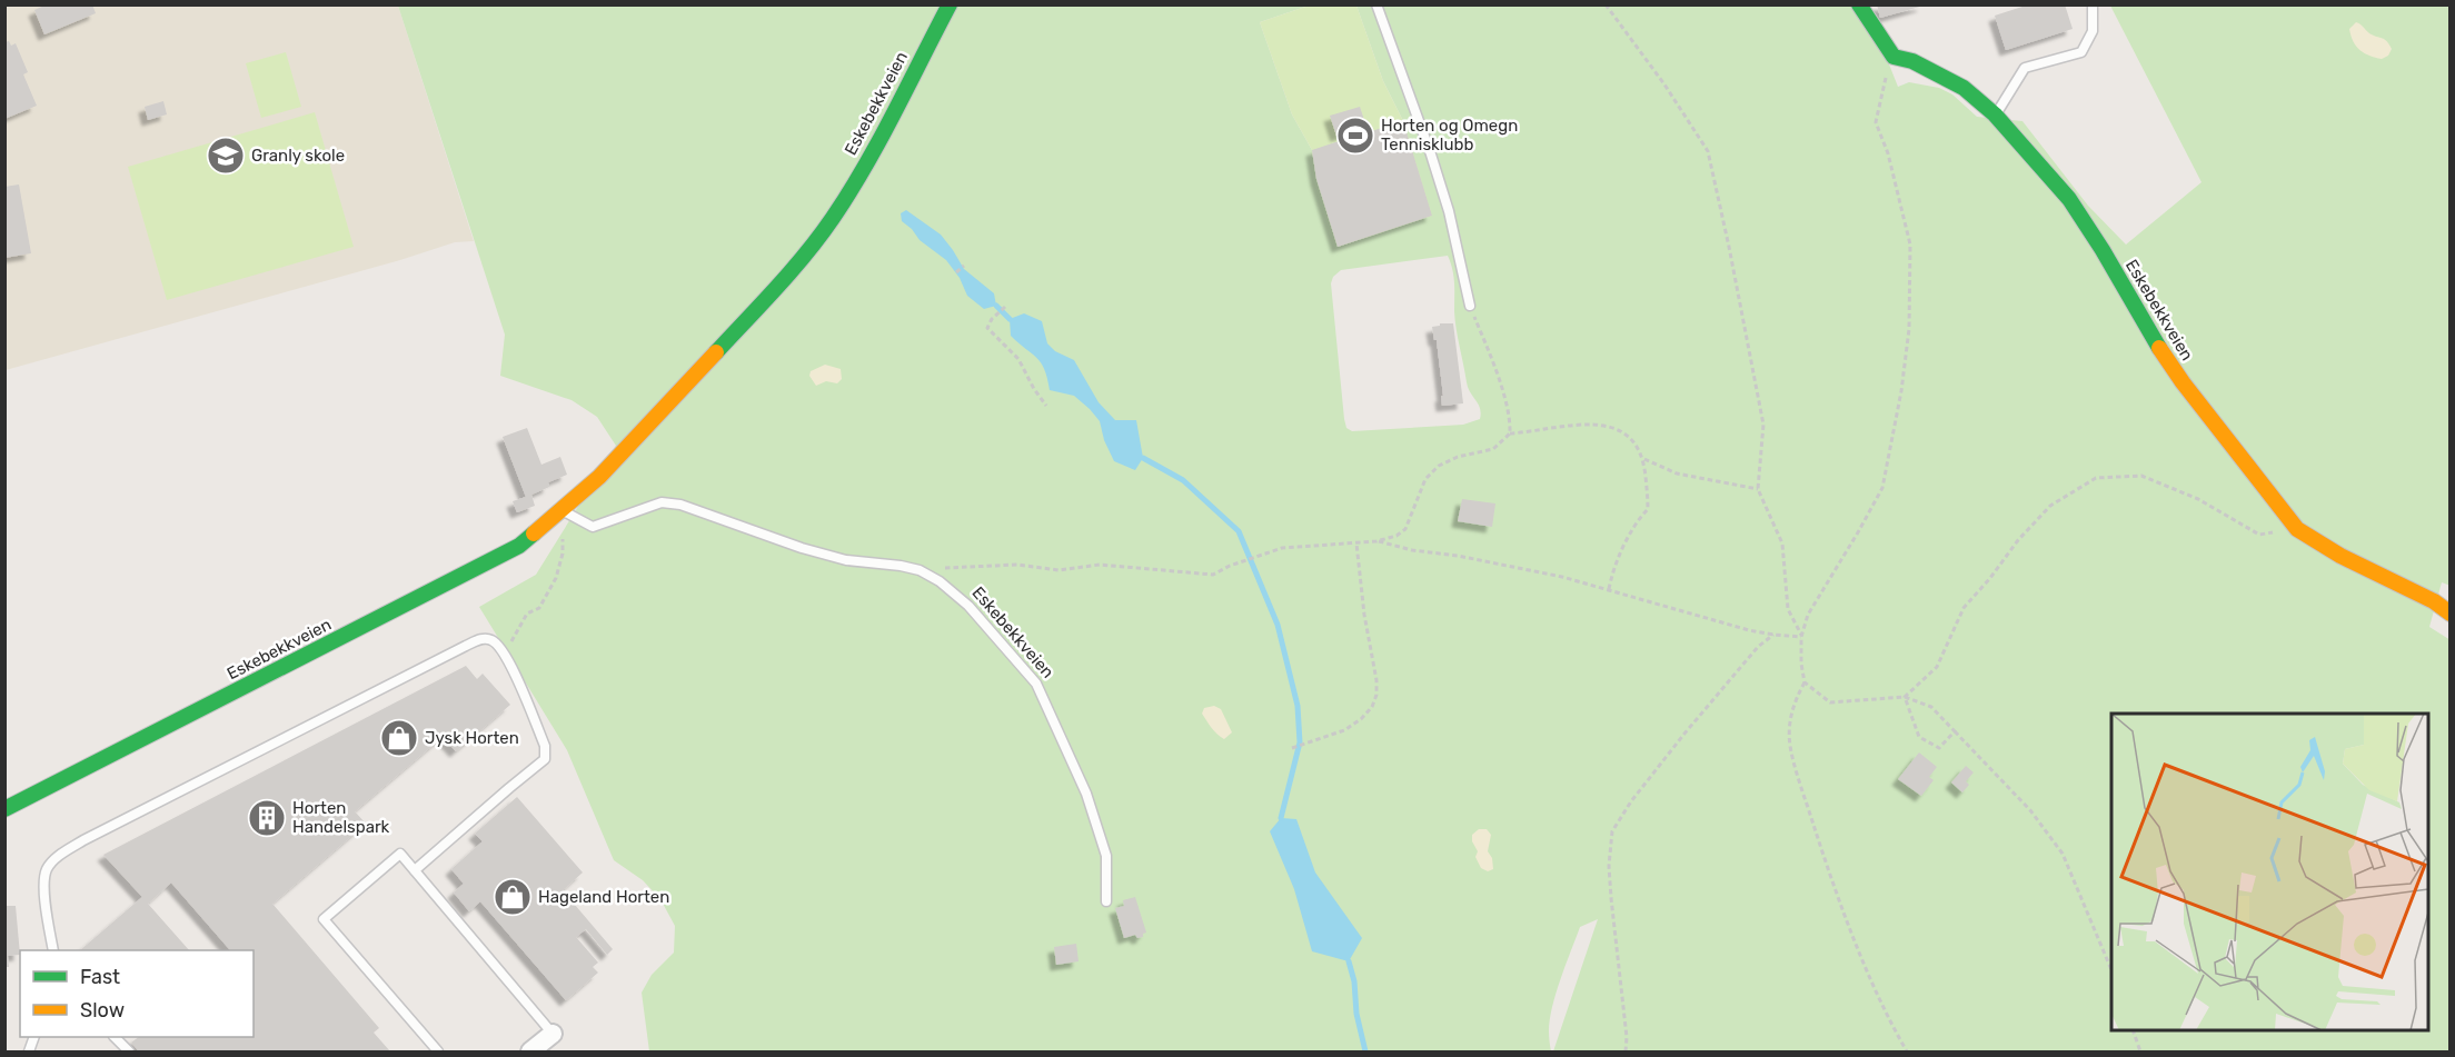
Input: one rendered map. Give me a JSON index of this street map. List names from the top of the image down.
{
  "streets": {
    "street": ["Eskebekkveien"]
  },
  "places": {
    "sports": ["Horten og Omegn Tennisklubb"],
    "school or university": ["Granly skole"],
    "shop": ["Jysk Horten", "Hageland Horten"],
    "building": ["Horten Handelspark"]
  },
  "legend": ["Fast", "Slow"]
}
